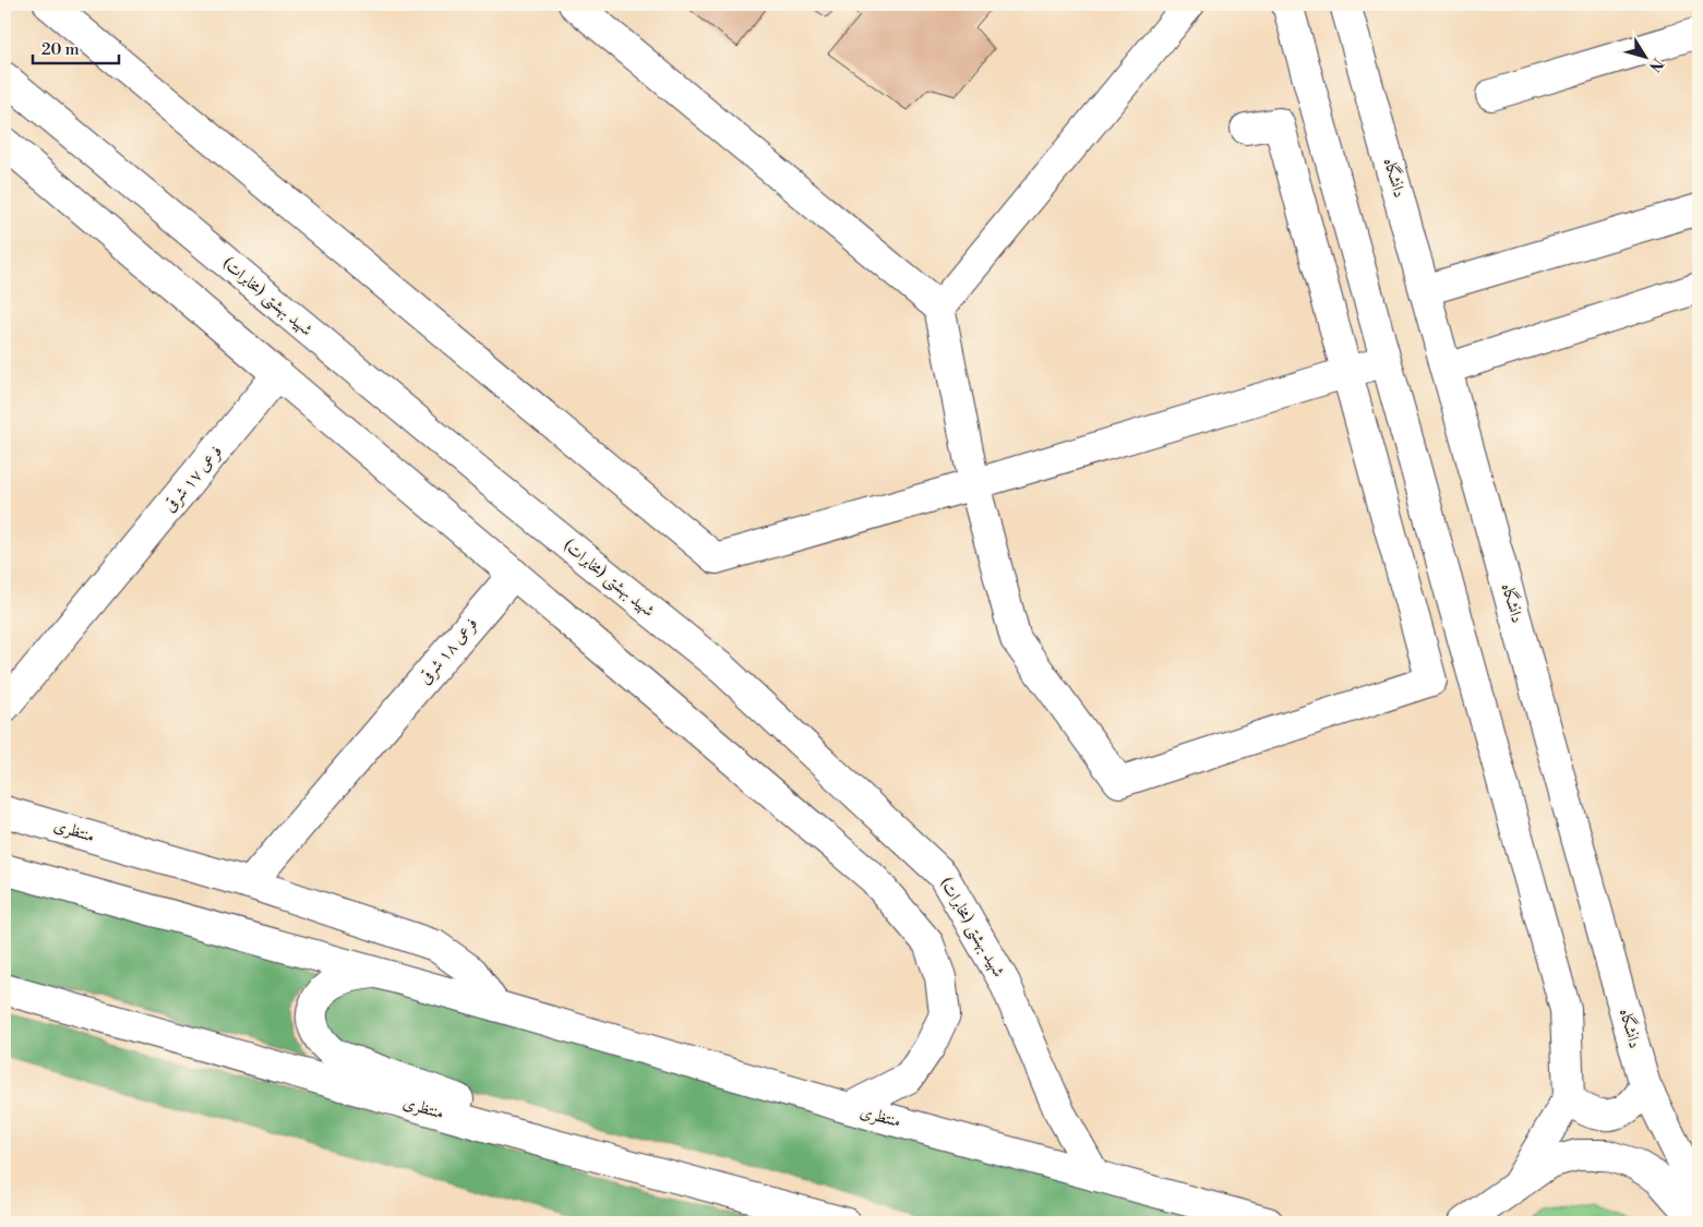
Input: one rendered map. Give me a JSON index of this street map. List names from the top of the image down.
{
  "streets": {
    "main road": [
      "دانشگاه",
      "شهید بهشتی (مخابرات)",
      "فرعی ۱۷ شرقی",
      "فرعی ۱۸ شرقی",
      "منتظری"
    ]
  },
  "crossings": [
    ["شهید بهشتی (مخابرات)", "منتظری"],
    ["فرعی ۱۸ شرقی", "منتظری"]
  ],
  "scale_bar": "20 m",
  "north": "bottom right"
}
